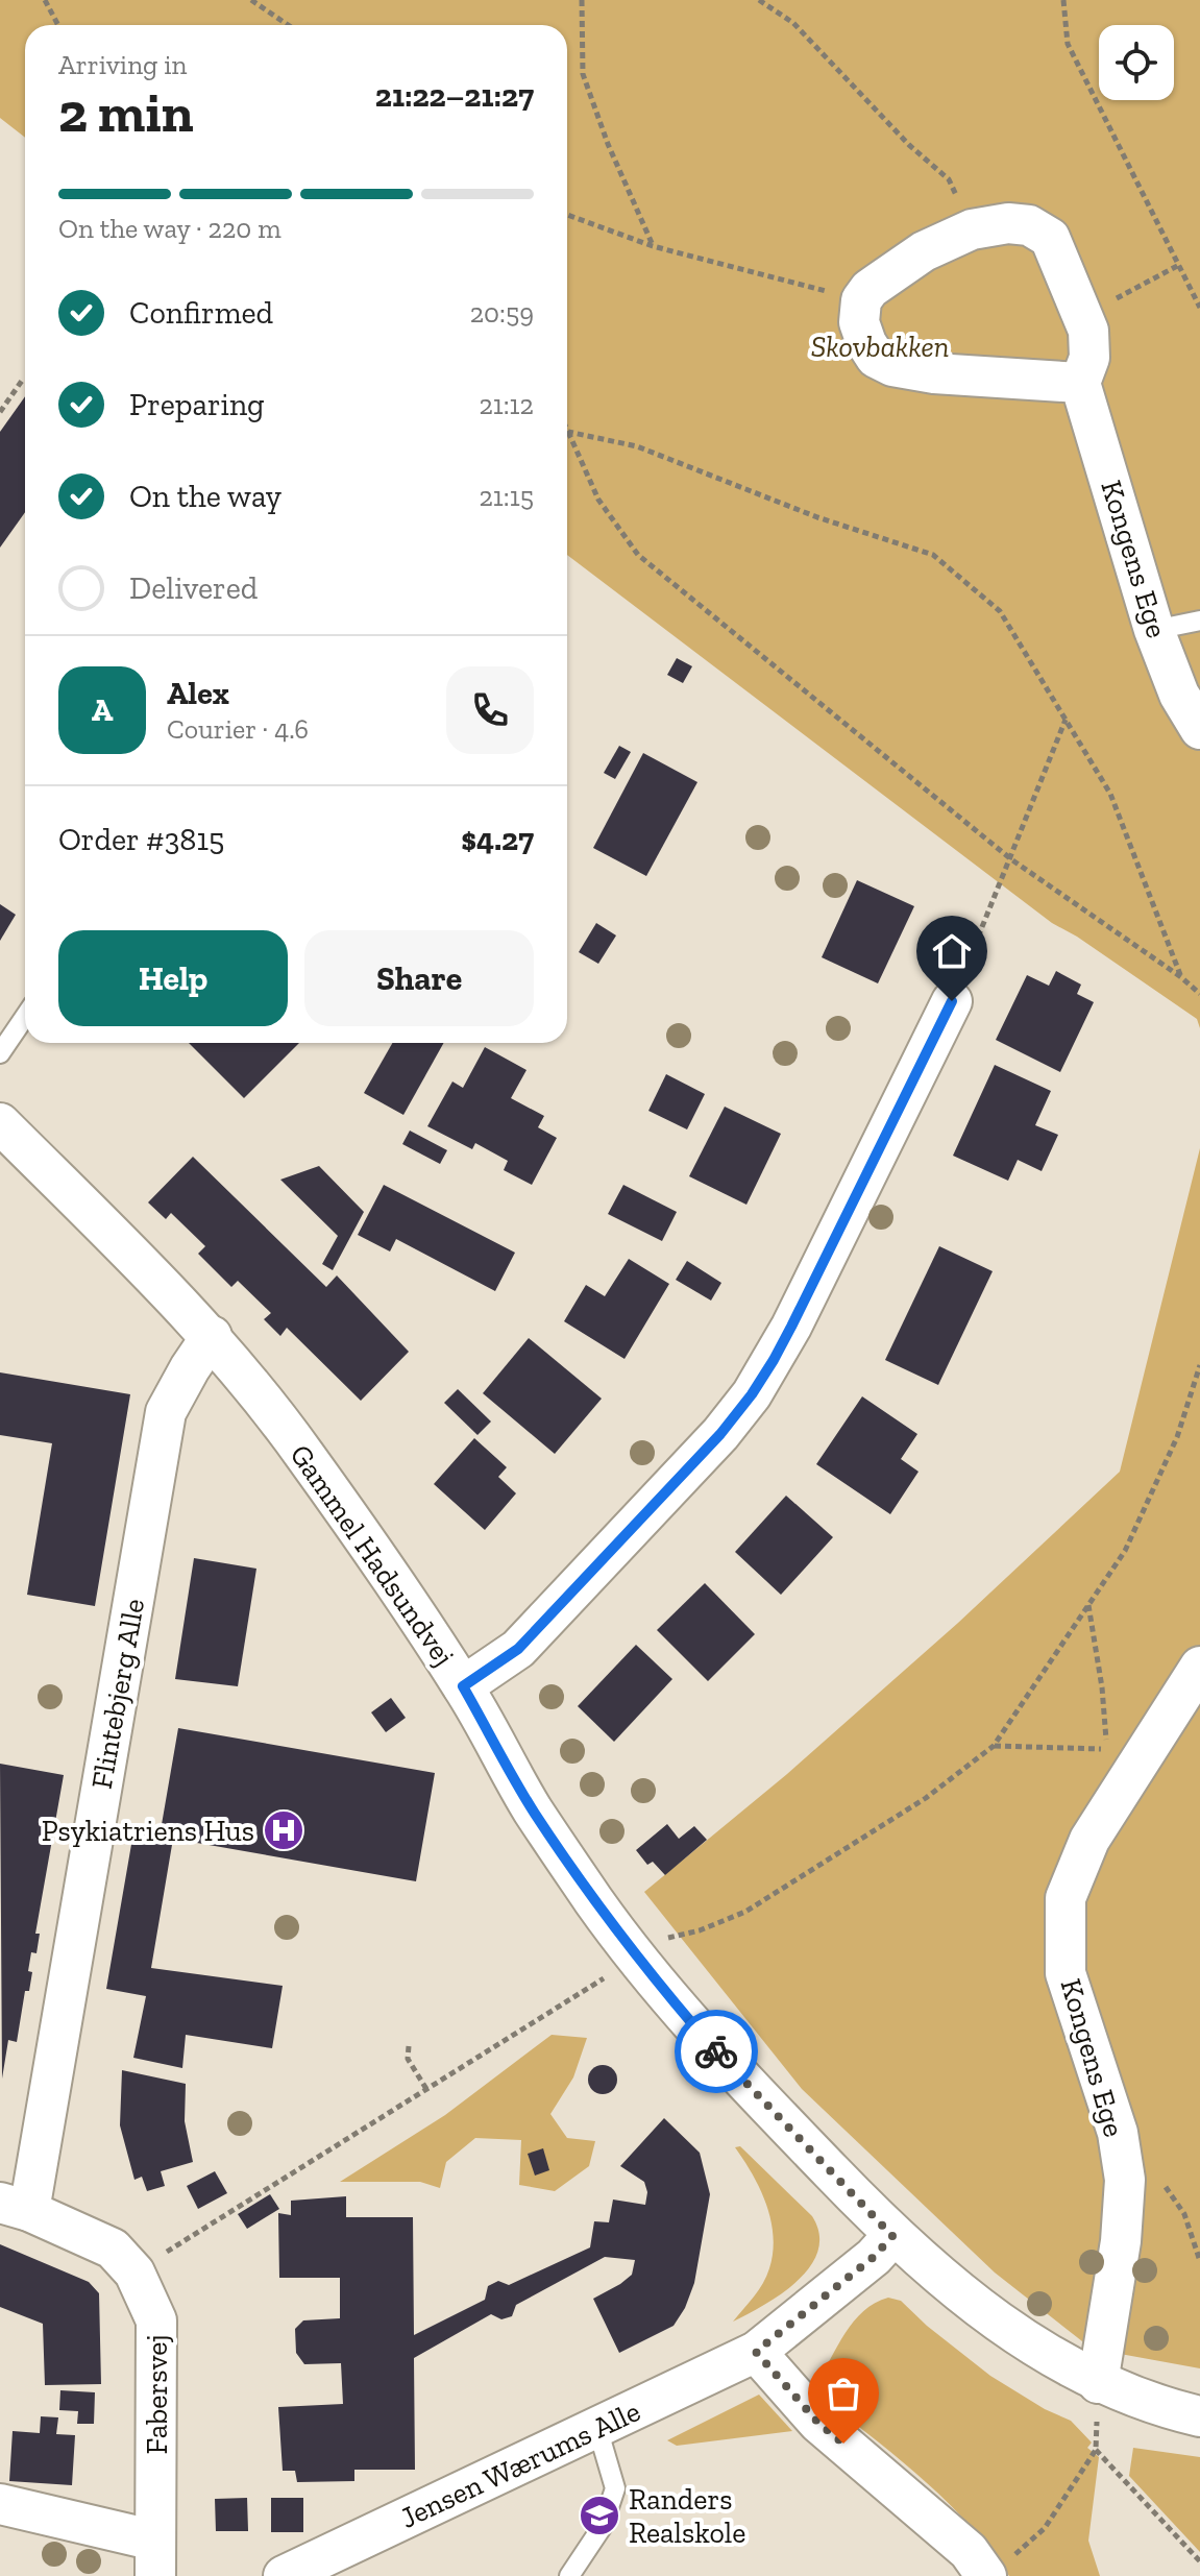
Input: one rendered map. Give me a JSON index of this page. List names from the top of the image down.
{
  "streets": {
    "street": [
      "Kongens Ege",
      "Gammel Hadsundvej",
      "Flintebjerg Alle",
      "Fabersvej",
      "Jensen Wærums Alle"
    ]
  },
  "crossings": [
    ["Kongens Ege", "Gammel Hadsundvej"],
    ["Gammel Hadsundvej", "Flintebjerg Alle"],
    ["Gammel Hadsundvej", "Jensen Wærums Alle"],
    ["Flintebjerg Alle", "Fabersvej"]
  ],
  "parks": ["Skovbakken"],
  "places": {
    "hospital": ["Psykiatriens Hus"],
    "school or university": ["Randers Realskole"]
  },
  "page": {
    "heading": ["2 min", "Arriving in", "21:22–21:27"],
    "panel": [
      "Alex",
      "Courier · 4.6",
      "Order #3815",
      "$4.27"
    ],
    "bar": "On the way · 220 m",
    "list": [
      ["Confirmed", "20:59"],
      ["Preparing", "21:12"],
      ["On the way", "21:15"],
      "Delivered"
    ],
    "round": "A",
    "buttons": ["Help", "Share"]
  }
}
